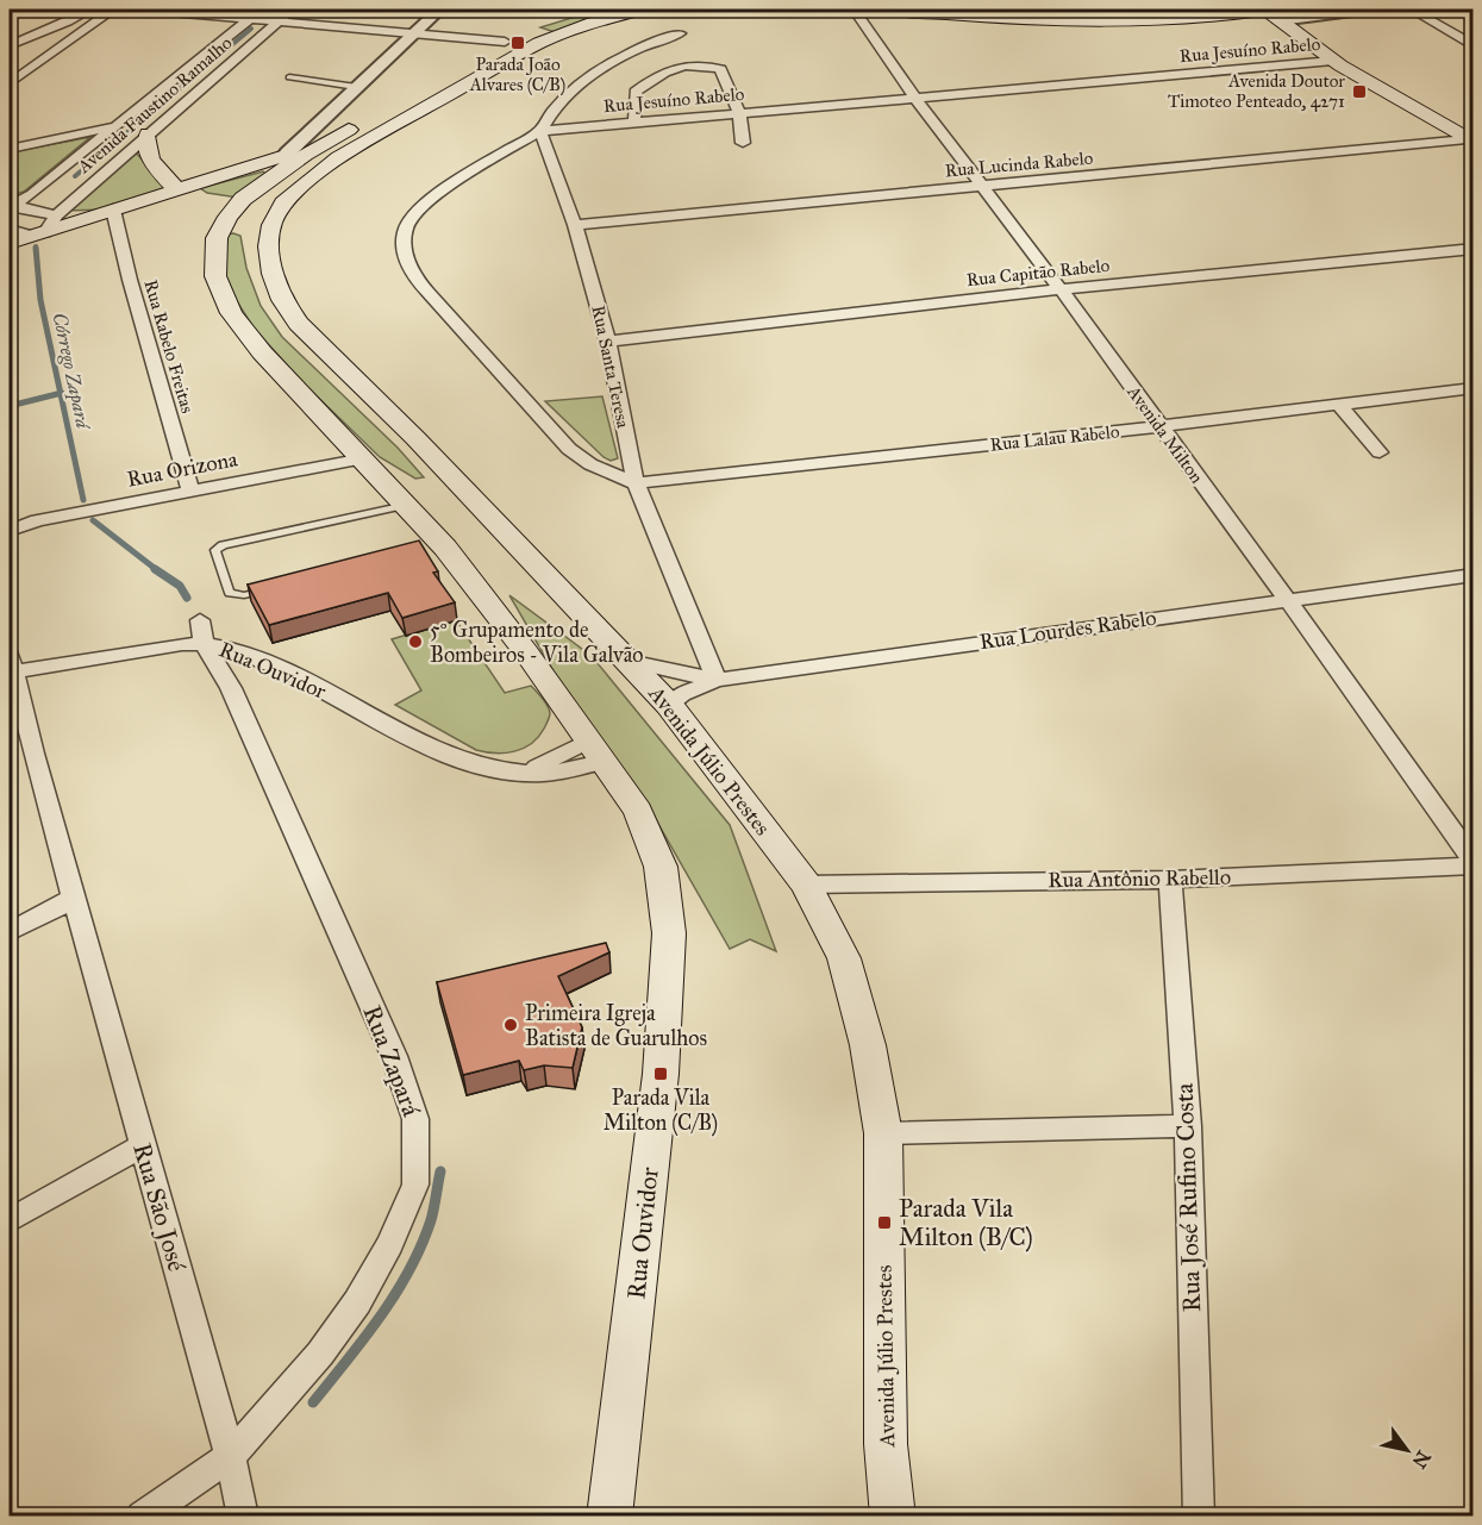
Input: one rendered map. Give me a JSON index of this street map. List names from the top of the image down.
{
  "streets": {
    "main road": ["Rua Ouvidor", "Avenida Júlio Prestes"],
    "street": [
      "Rua Jesuíno Rabelo",
      "Avenida Faustino Ramalho",
      "Rua Lucinda Rabelo",
      "Rua Capitão Rabelo",
      "Rua Rabelo Freitas",
      "Rua Santa Teresa",
      "Avenida Milton",
      "Rua Lalau Rabelo",
      "Rua Orizona",
      "Rua Lourdes Rabelo",
      "Rua Antônio Rabello",
      "Rua Zapará",
      "Rua José Rufino Costa",
      "Rua São José"
    ]
  },
  "crossings": [
    ["Rua Jesuíno Rabelo", "Rua Santa Teresa"],
    ["Rua Jesuíno Rabelo", "Avenida Milton"],
    ["Rua Jesuíno Rabelo", "Rua Lalau Rabelo"],
    ["Rua Lucinda Rabelo", "Rua Santa Teresa"],
    ["Rua Lucinda Rabelo", "Avenida Milton"],
    ["Rua Capitão Rabelo", "Rua Santa Teresa"],
    ["Rua Capitão Rabelo", "Avenida Milton"],
    ["Rua Rabelo Freitas", "Rua Orizona"],
    ["Rua Santa Teresa", "Rua Lalau Rabelo"],
    ["Rua Santa Teresa", "Rua Lourdes Rabelo"],
    ["Avenida Milton", "Rua Lalau Rabelo"],
    ["Avenida Milton", "Rua Lourdes Rabelo"],
    ["Avenida Milton", "Rua Antônio Rabello"],
    ["Rua Lourdes Rabelo", "Avenida Júlio Prestes"],
    ["Rua Ouvidor", "Rua Zapará"],
    ["Rua Ouvidor", "Rua São José"],
    ["Avenida Júlio Prestes", "Rua Antônio Rabello"],
    ["Rua Antônio Rabello", "Rua José Rufino Costa"],
    ["Rua Zapará", "Rua São José"]
  ],
  "water": ["Córrego Zapará"],
  "places": {
    "transit": [
      "Parada João Alvares (C/B)",
      "Avenida Doutor Timoteo Penteado, 4271",
      "Parada Vila Milton (C/B)",
      "Parada Vila Milton (B/C)"
    ],
    "other": ["5º Grupamento de Bombeiros - Vila Galvão", "Primeira Igreja Batista de Guarulhos"]
  },
  "north": "bottom right"
}
